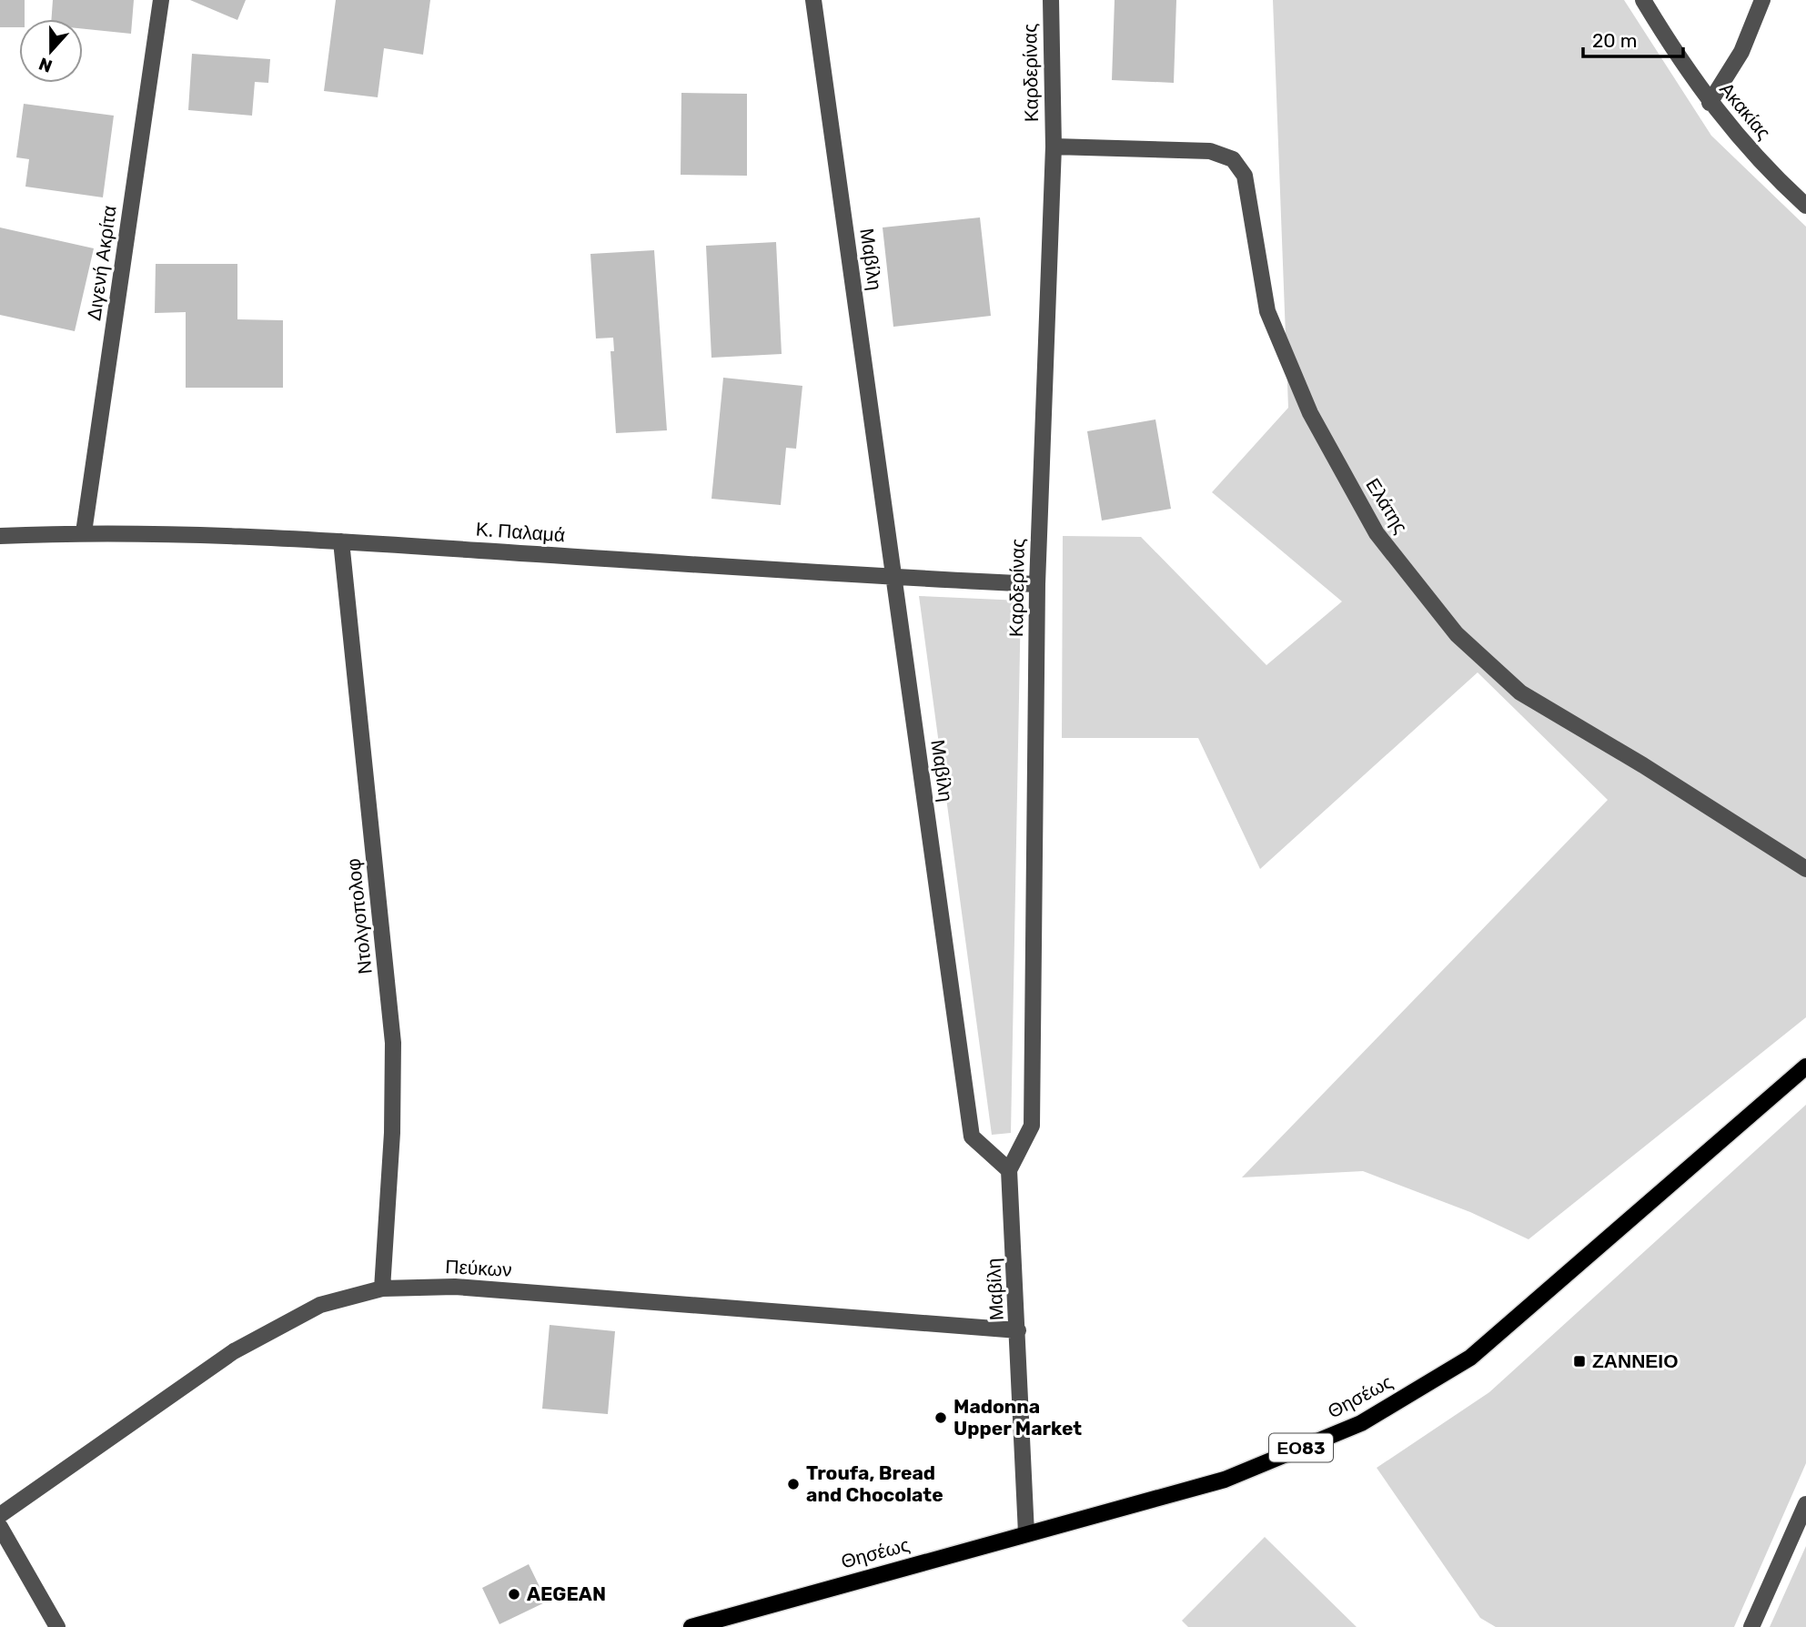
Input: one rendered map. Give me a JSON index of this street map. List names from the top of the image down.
{
  "streets": {
    "main road": ["Θησέως", "ΕΟ83"],
    "street": [
      "Καρδερίνας",
      "Ακακίας",
      "Μαβίλη",
      "Διγενή Ακρίτα",
      "Ελάτης",
      "Κ. Παλαμά",
      "Ντολγοπολοφ",
      "Πεύκων"
    ]
  },
  "crossings": [
    ["Καρδερίνας", "Μαβίλη"],
    ["Καρδερίνας", "Ελάτης"],
    ["Καρδερίνας", "Κ. Παλαμά"],
    ["Μαβίλη", "Κ. Παλαμά"],
    ["Μαβίλη", "Πεύκων"],
    ["Μαβίλη", "Θησέως"],
    ["Διγενή Ακρίτα", "Κ. Παλαμά"],
    ["Κ. Παλαμά", "Ντολγοπολοφ"],
    ["Ντολγοπολοφ", "Πεύκων"]
  ],
  "places": {
    "transit": ["ΖΑΝΝΕΙΟ"],
    "other": ["Madonna Upper Market", "Troufa, Bread and Chocolate", "AEGEAN"]
  },
  "scale_bar": "20 m",
  "north": "bottom"
}
